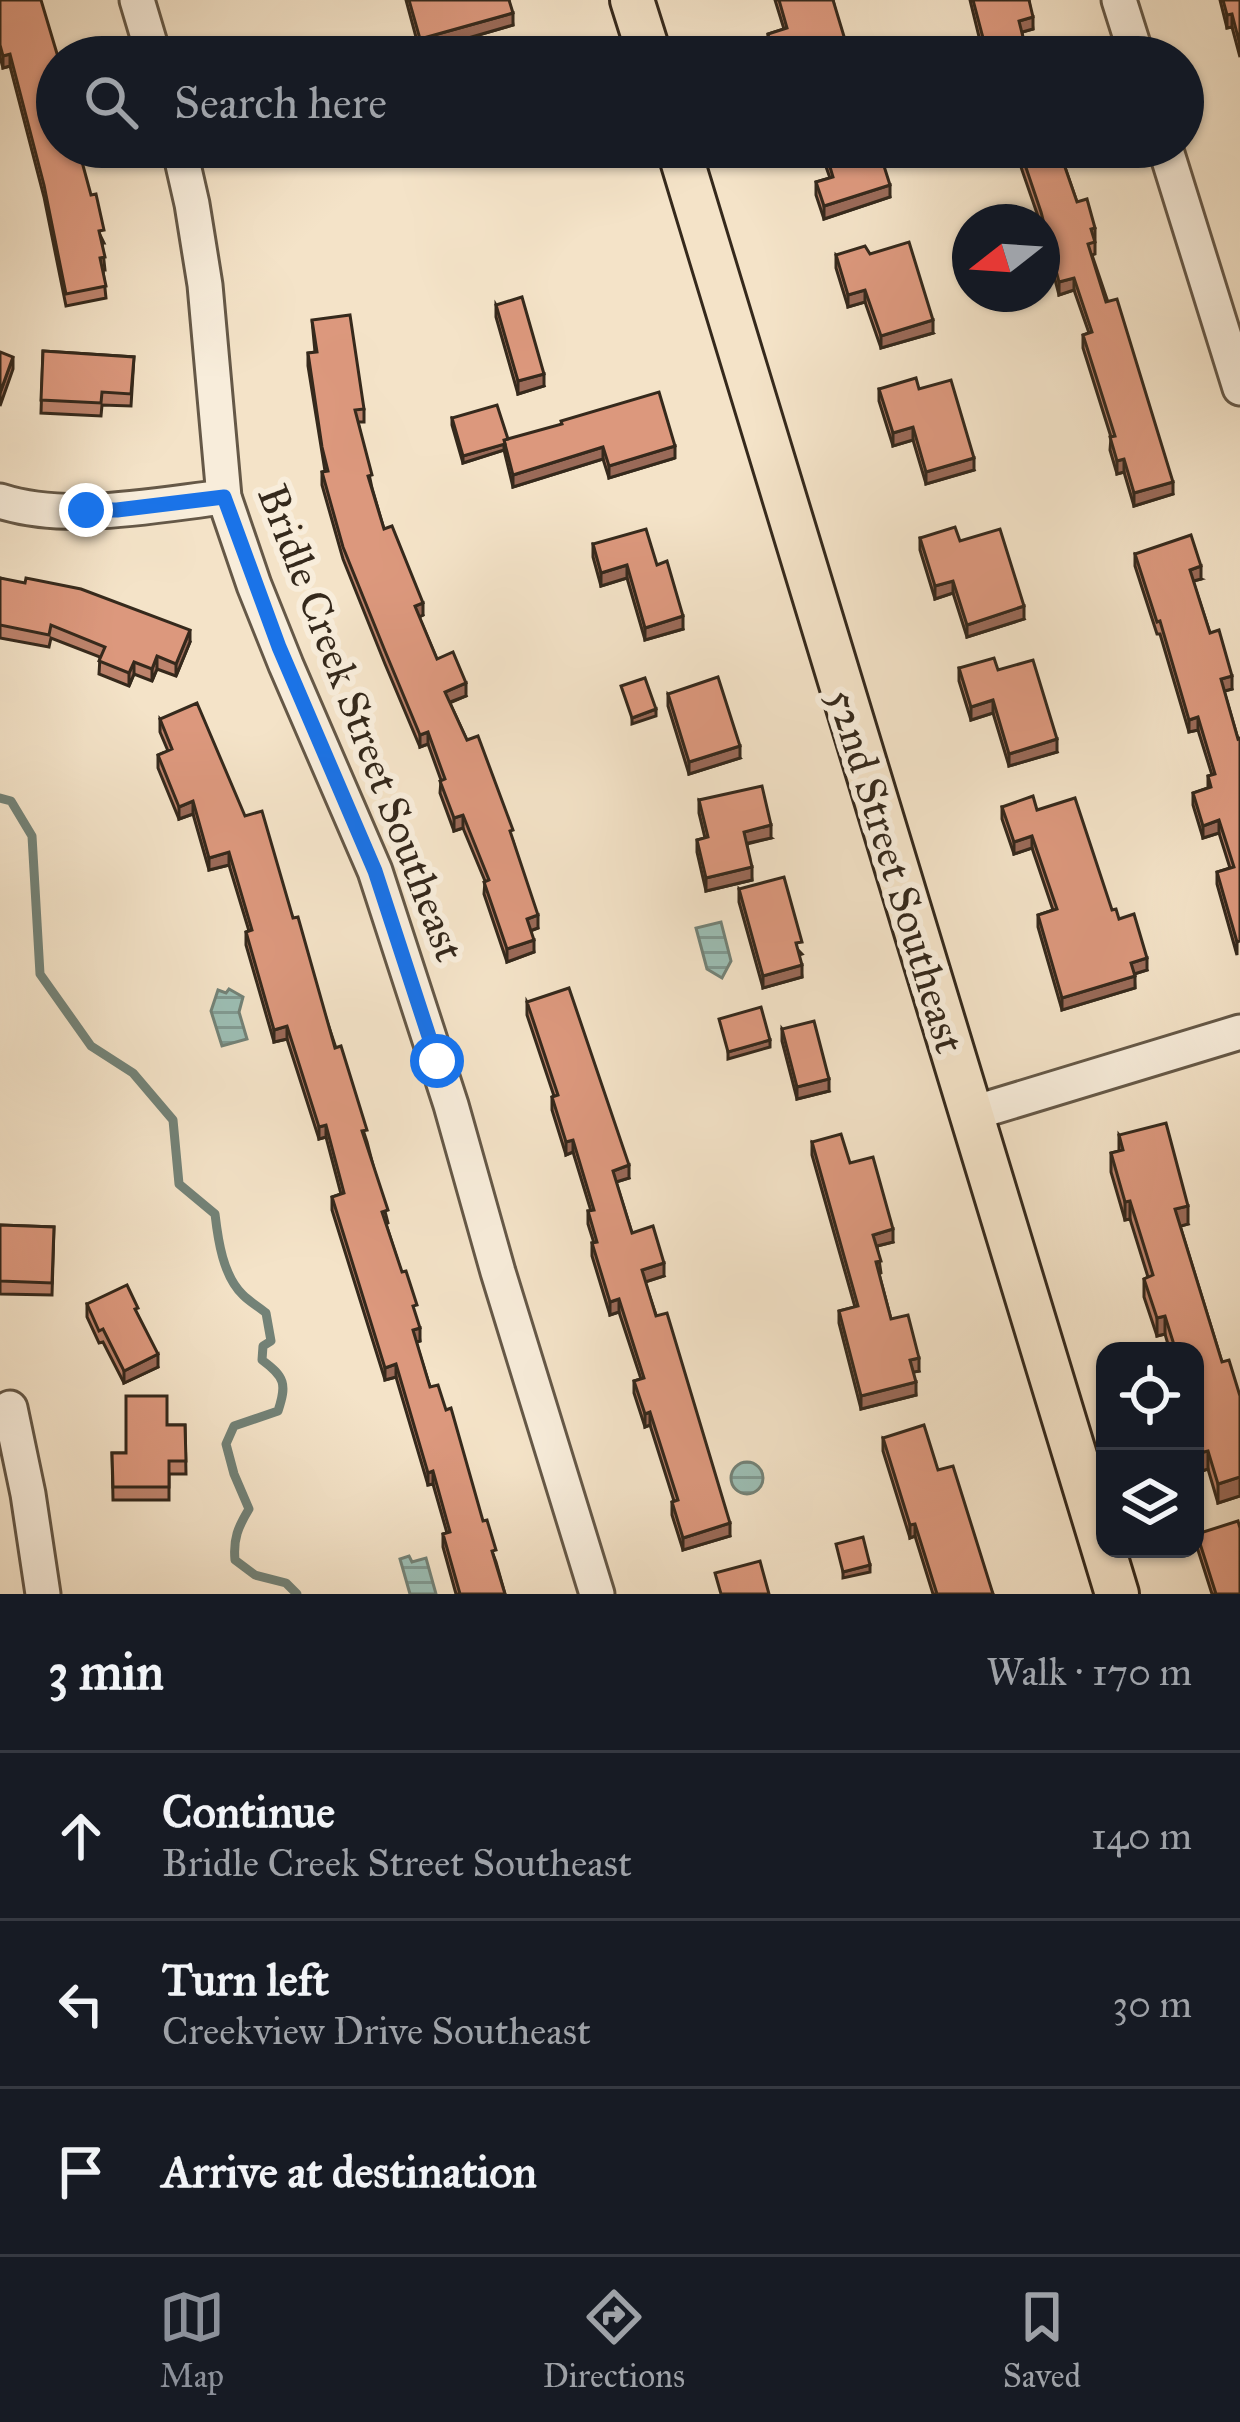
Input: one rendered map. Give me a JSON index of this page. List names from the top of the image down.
{
  "streets": {
    "main road": ["52nd Street Southeast"],
    "street": ["Bridle Creek Street Southeast"]
  },
  "north": "left",
  "page": {
    "search": "Search here",
    "heading": ["3 min", "Walk · 170 m"],
    "list": [
      ["Continue", "Bridle Creek Street Southeast", "140 m"],
      ["Turn left", "Creekview Drive Southeast", "30 m"],
      "Arrive at destination"
    ],
    "nav": ["Map", "Directions", "Saved"]
  }
}
